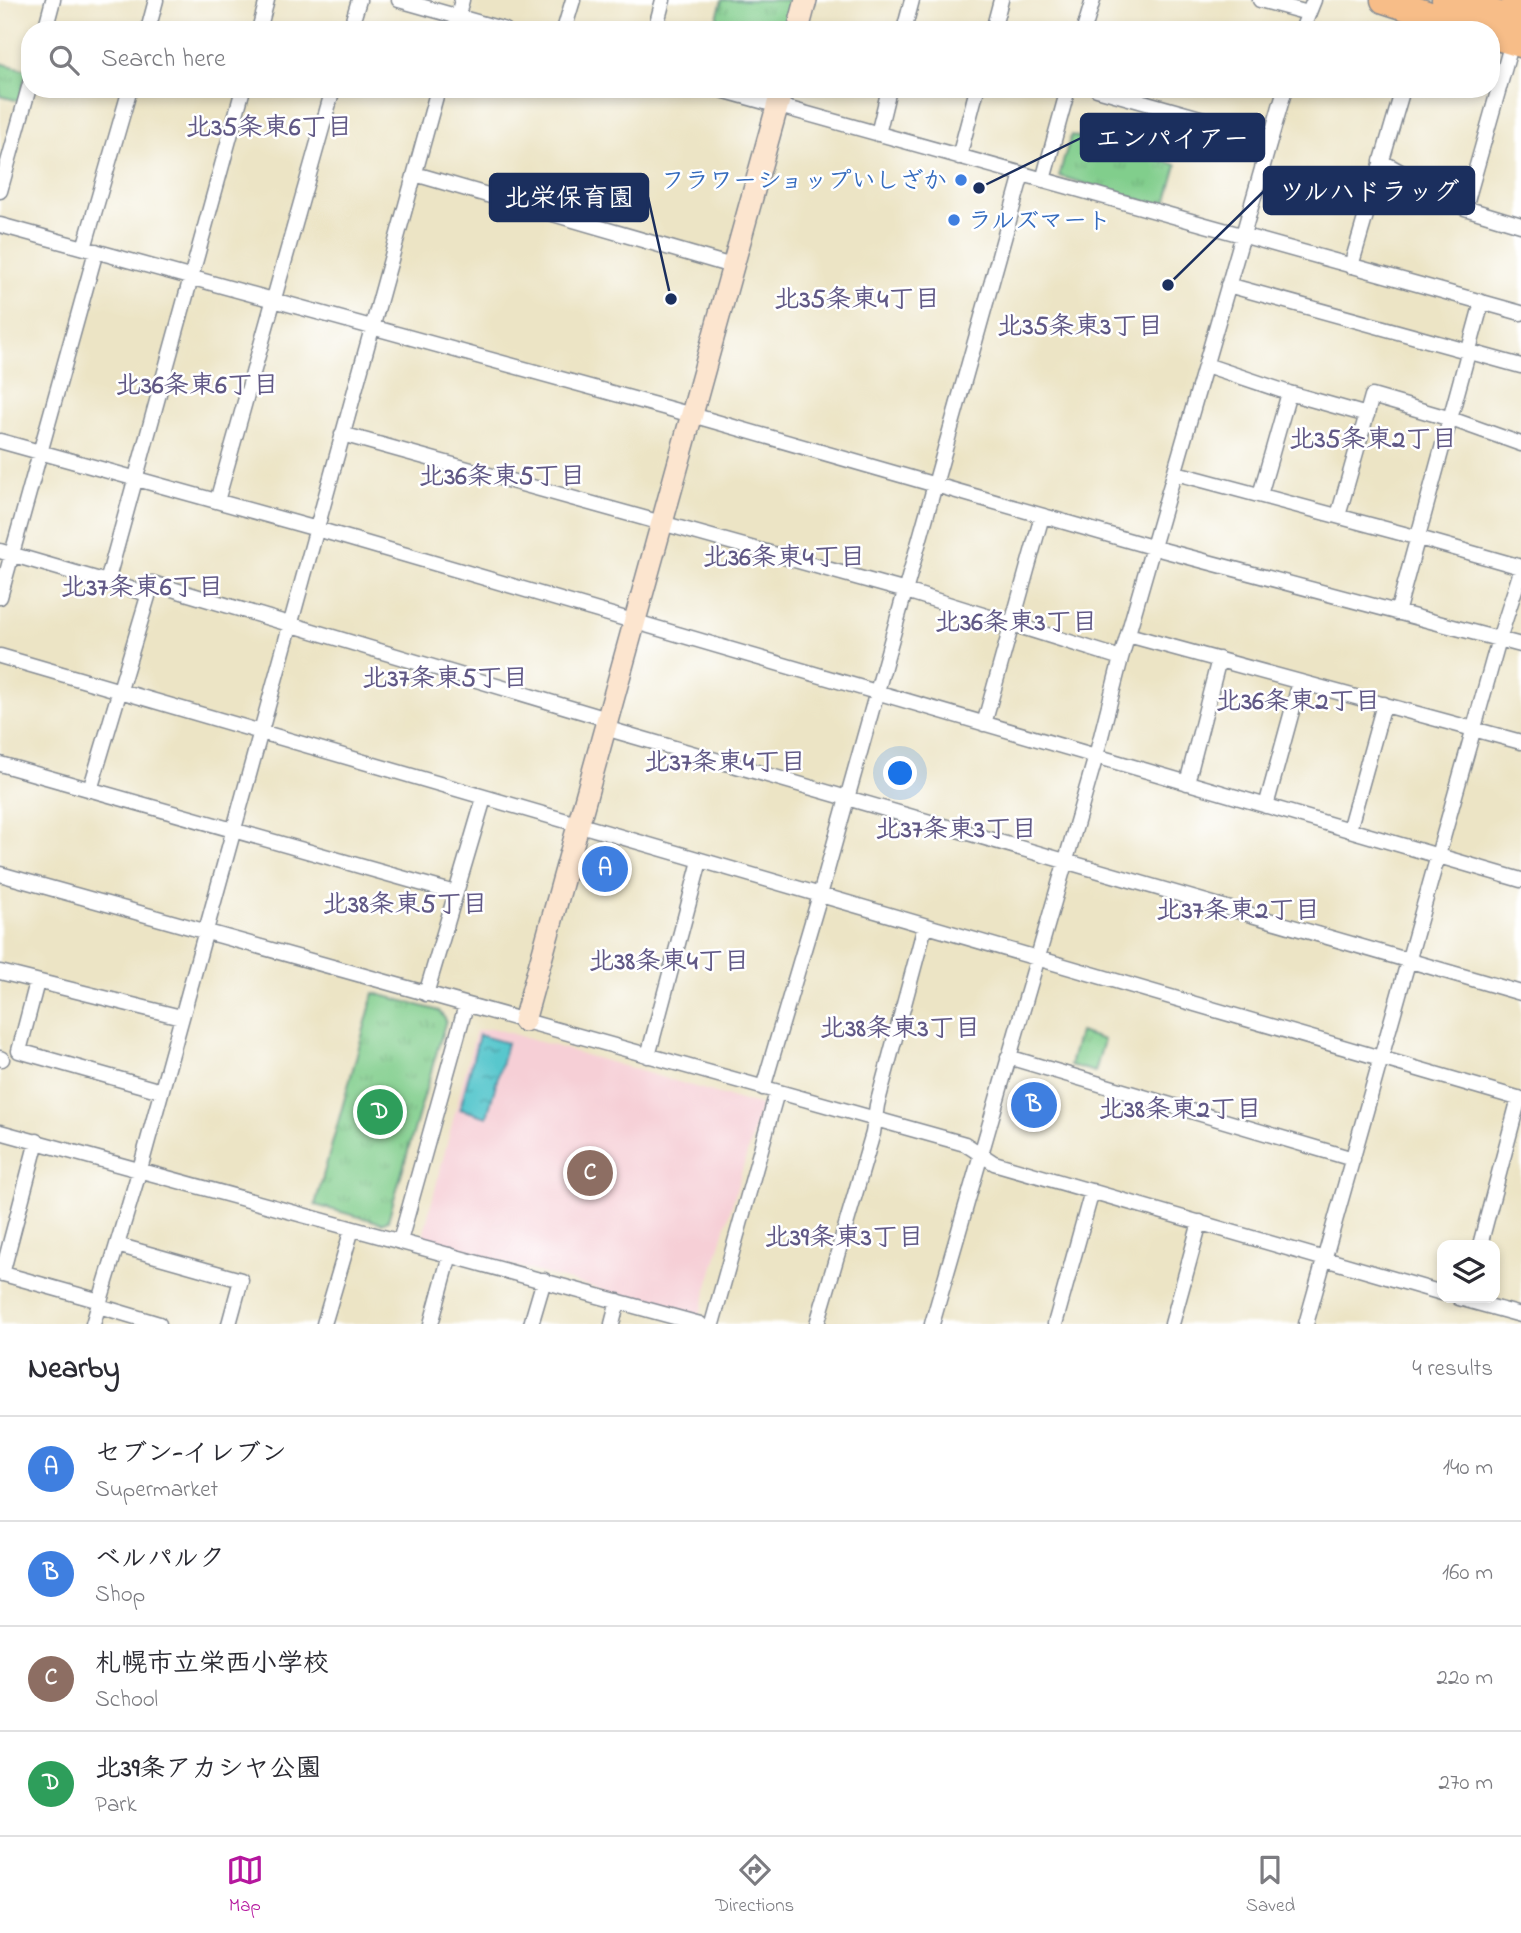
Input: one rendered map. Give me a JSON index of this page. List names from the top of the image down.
{
  "districts": [
    "北35条東6丁目",
    "北35条東4丁目",
    "北35条東3丁目",
    "北36条東6丁目",
    "北35条東2丁目",
    "北36条東5丁目",
    "北36条東4丁目",
    "北37条東6丁目",
    "北36条東3丁目",
    "北37条東5丁目",
    "北36条東2丁目",
    "北37条東4丁目",
    "北37条東3丁目",
    "北38条東5丁目",
    "北37条東2丁目",
    "北38条東4丁目",
    "北38条東3丁目",
    "北38条東2丁目",
    "北39条東3丁目"
  ],
  "places": [
    "フラワーショップいしざか",
    "エンパイアー",
    "ラルズマート",
    "ツルハドラッグ",
    "北栄保育園"
  ],
  "page": {
    "search": "Search here",
    "pins": [
      "A",
      "B",
      "D",
      "C"
    ],
    "heading": ["Nearby", "4 results"],
    "list": [
      {
        "mark": "A",
        "name": "セブン-イレブン",
        "note": "Supermarket",
        "value": "140 m"
      },
      {
        "mark": "B",
        "name": "ベルパルク",
        "note": "Shop",
        "value": "160 m"
      },
      {
        "mark": "C",
        "name": "札幌市立栄西小学校",
        "note": "School",
        "value": "220 m"
      },
      {
        "mark": "D",
        "name": "北39条アカシヤ公園",
        "note": "Park",
        "value": "270 m"
      }
    ],
    "nav": ["Map", "Directions", "Saved"]
  }
}
